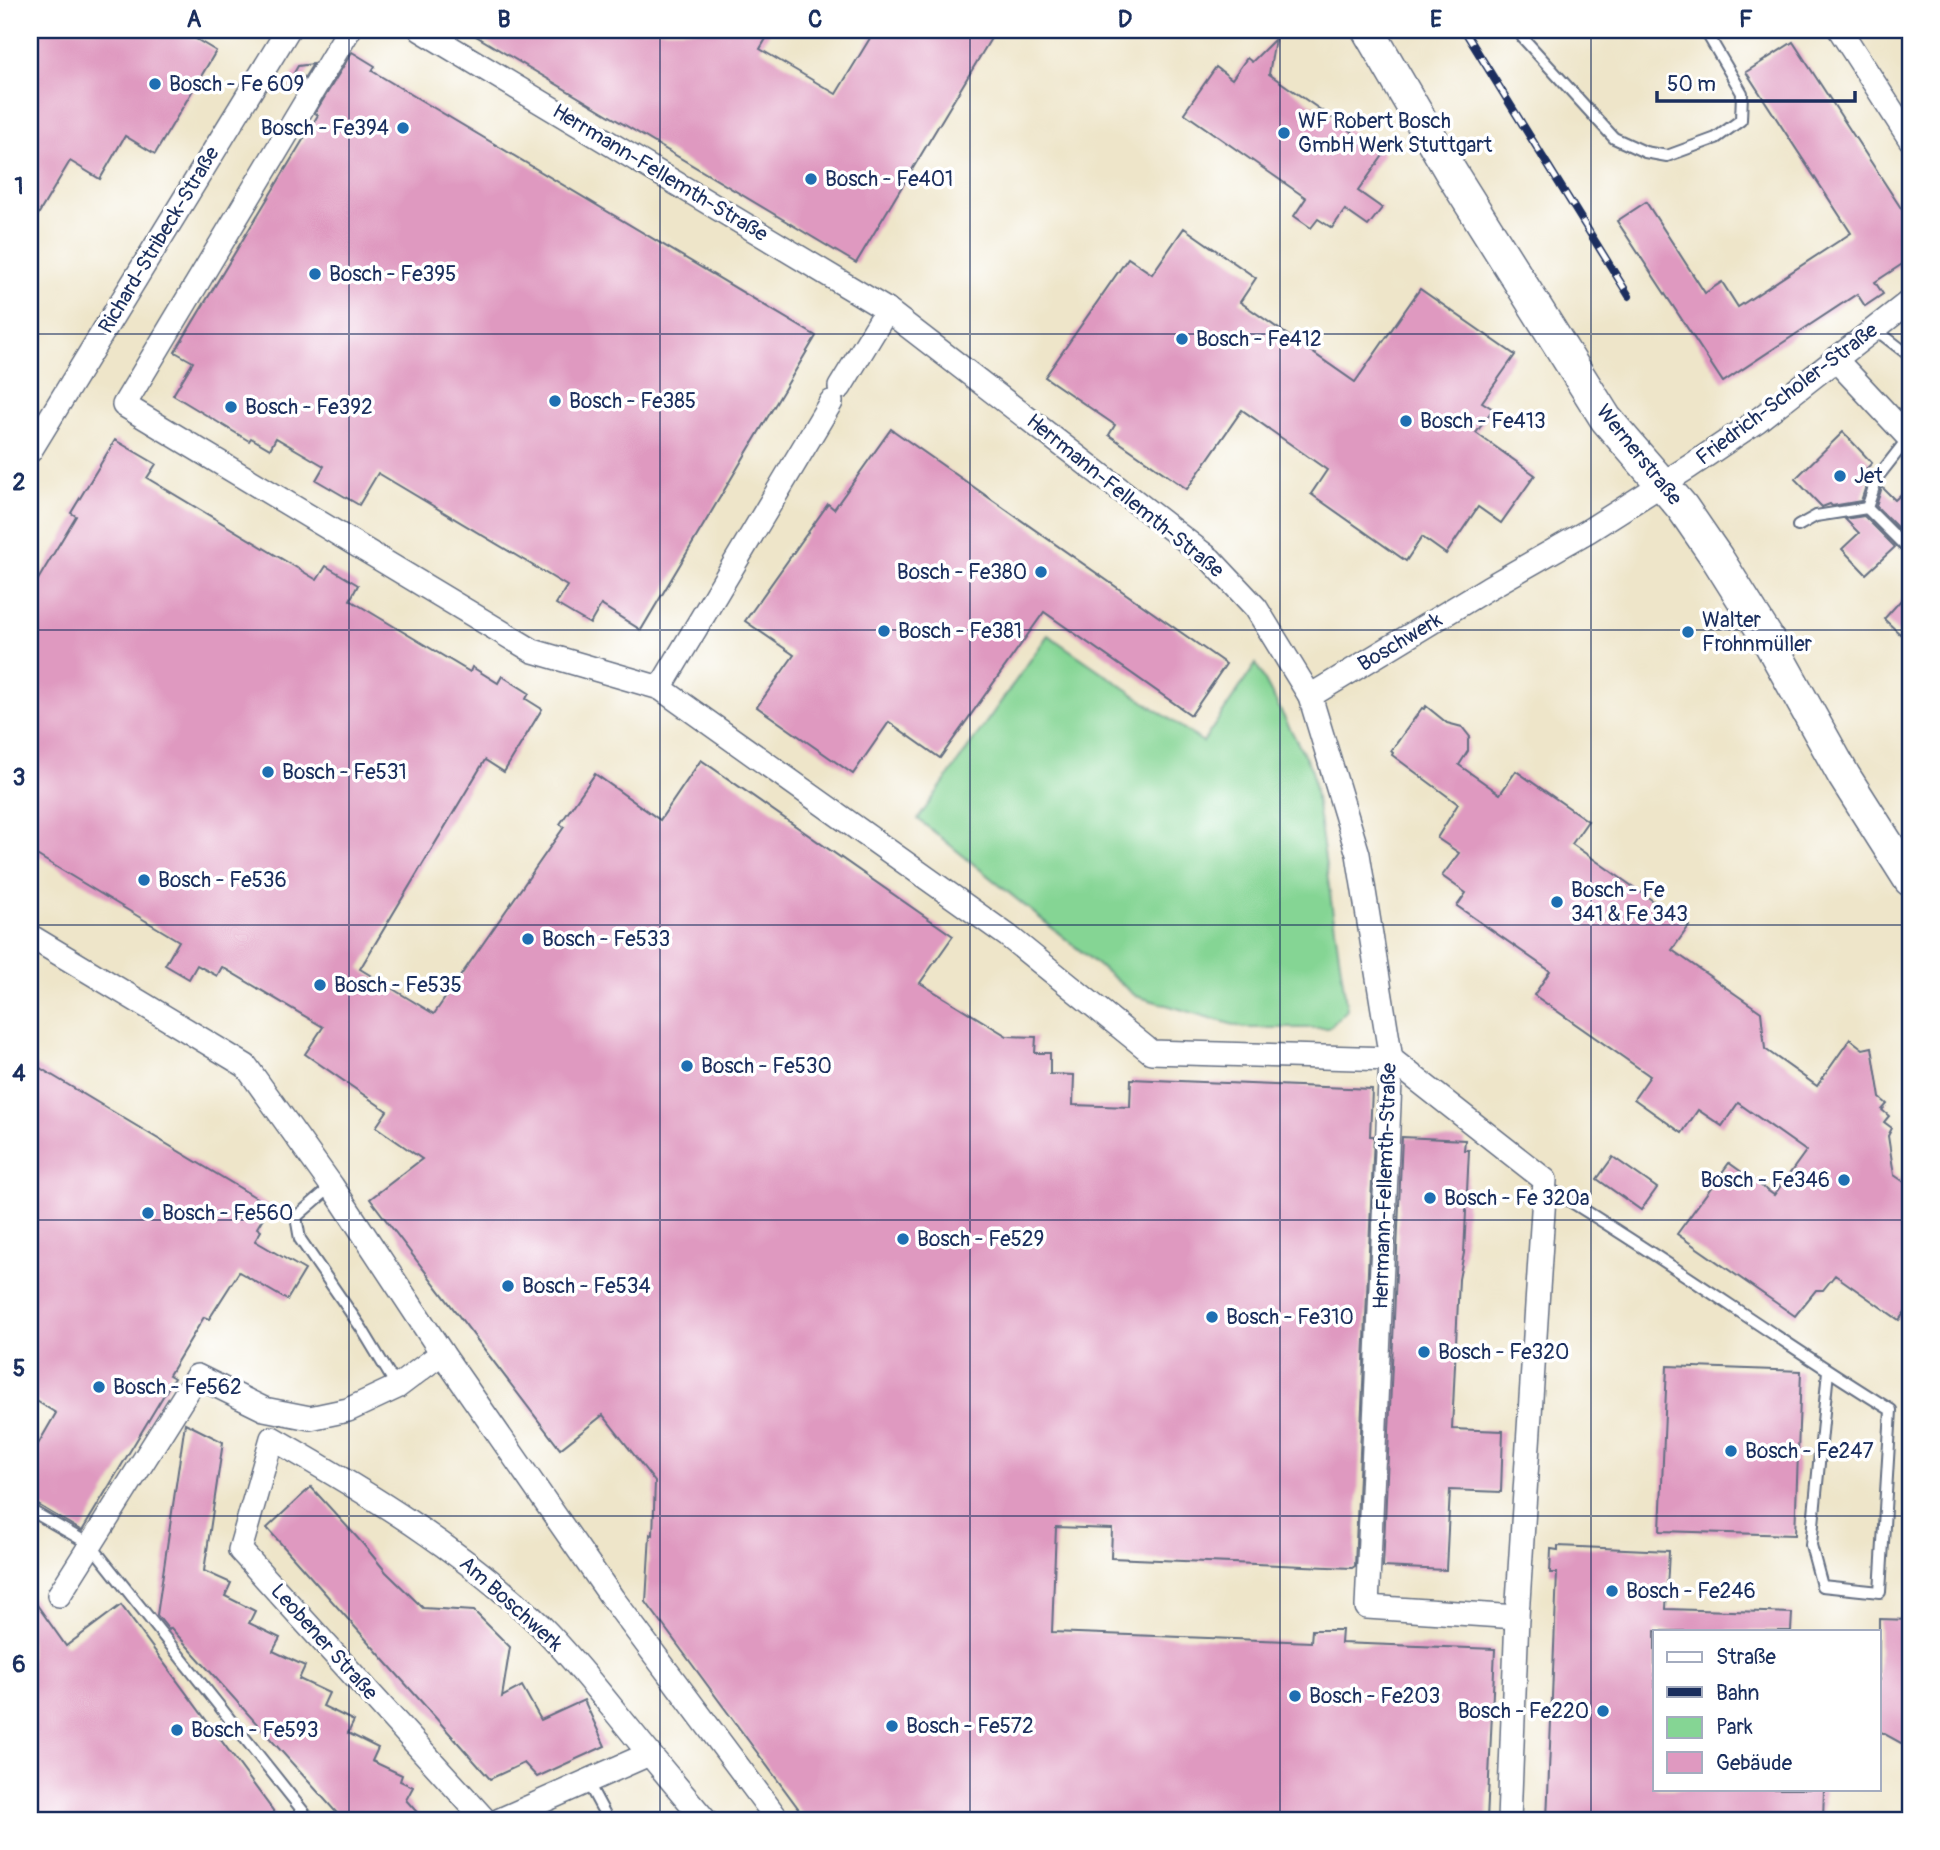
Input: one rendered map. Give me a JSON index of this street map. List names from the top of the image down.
{
  "streets": {
    "main road": ["Wernerstraße"],
    "street": [
      "Herrmann-Fellemth-Straße",
      "Richard-Stribeck-Straße",
      "Friedrich-Scholer-Straße",
      "Boschwerk",
      "Am Boschwerk",
      "Leobener Straße"
    ]
  },
  "crossings": [
    ["Herrmann-Fellemth-Straße", "Boschwerk"],
    ["Friedrich-Scholer-Straße", "Wernerstraße"],
    ["Friedrich-Scholer-Straße", "Boschwerk"],
    ["Am Boschwerk", "Leobener Straße"]
  ],
  "places": [
    "Bosch - Fe 609",
    "Bosch - Fe394",
    "WF Robert Bosch GmbH Werk Stuttgart",
    "Bosch - Fe401",
    "Bosch - Fe395",
    "Bosch - Fe412",
    "Bosch - Fe385",
    "Bosch - Fe392",
    "Bosch - Fe413",
    "Jet",
    "Bosch - Fe380",
    "Bosch - Fe381",
    "Walter Frohnmüller",
    "Bosch - Fe531",
    "Bosch - Fe536",
    "Bosch - Fe 341 & Fe 343",
    "Bosch - Fe533",
    "Bosch - Fe535",
    "Bosch - Fe530",
    "Bosch - Fe346",
    "Bosch - Fe 320a",
    "Bosch - Fe560",
    "Bosch - Fe529",
    "Bosch - Fe534",
    "Bosch - Fe310",
    "Bosch - Fe320",
    "Bosch - Fe562",
    "Bosch - Fe247",
    "Bosch - Fe246",
    "Bosch - Fe203",
    "Bosch - Fe220",
    "Bosch - Fe572",
    "Bosch - Fe593"
  ],
  "legend": [
    "Straße",
    "Bahn",
    "Park",
    "Gebäude"
  ],
  "scale_bar": "50 m",
  "grid": {
    "columns": [
      "A",
      "B",
      "C",
      "D",
      "E",
      "F"
    ],
    "rows": [
      "1",
      "2",
      "3",
      "4",
      "5",
      "6"
    ]
  }
}
